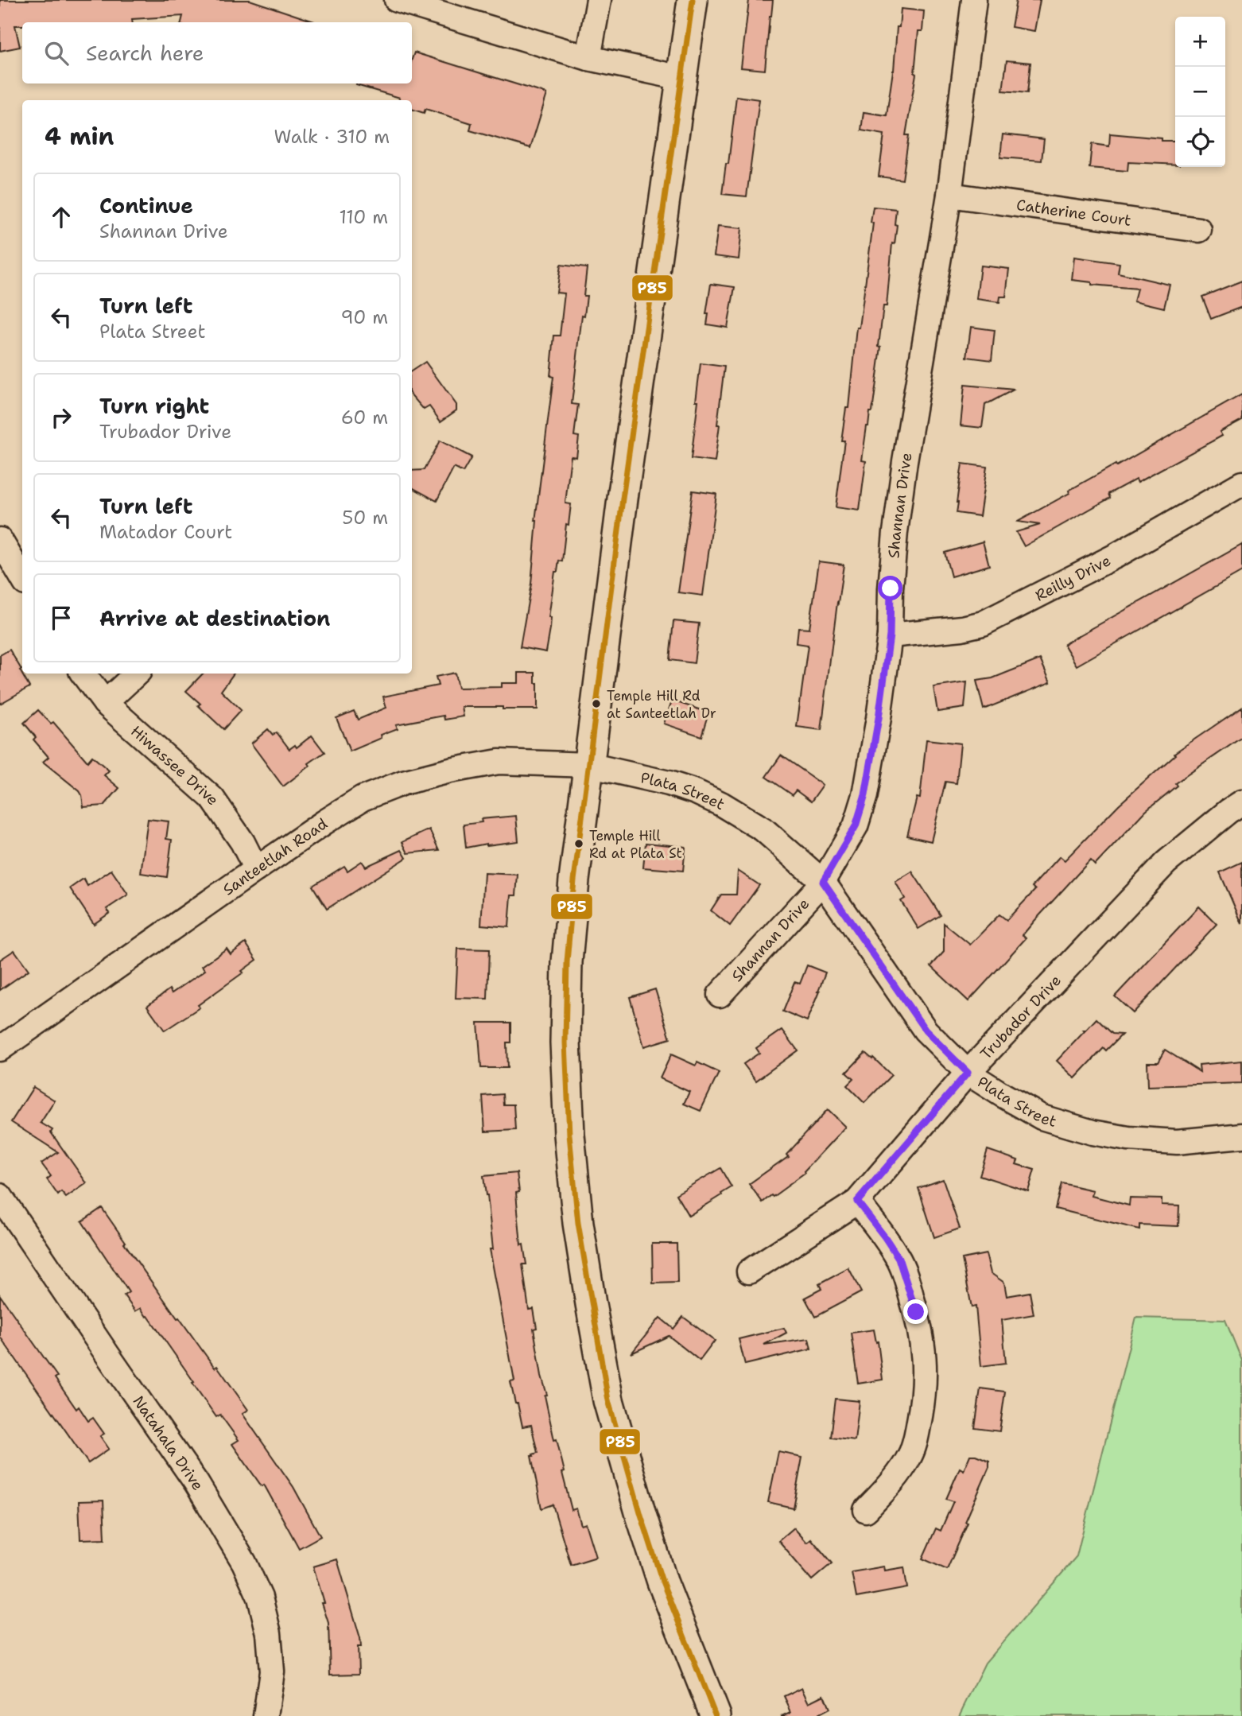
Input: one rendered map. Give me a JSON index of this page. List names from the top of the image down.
{
  "streets": {
    "street": [
      "Catherine Court",
      "Shannan Drive",
      "Reilly Drive",
      "Hiwassee Drive",
      "Plata Street",
      "Santeetlah Road",
      "Trubador Drive",
      "Natahala Drive"
    ]
  },
  "crossings": [
    ["Catherine Court", "Shannan Drive"],
    ["Shannan Drive", "Reilly Drive"],
    ["Shannan Drive", "Plata Street"],
    ["Hiwassee Drive", "Santeetlah Road"],
    ["Plata Street", "Santeetlah Road"],
    ["Plata Street", "Trubador Drive"]
  ],
  "places": ["Temple Hill Rd at Santeetlah Dr", "Temple Hill Rd at Plata St"],
  "lines": ["transit line P85"],
  "page": {
    "map_buttons": ["+", "−"],
    "search": "Search here",
    "heading": ["4 min", "Walk · 310 m"],
    "list": [
      ["Continue", "Shannan Drive", "110 m"],
      ["Turn left", "Plata Street", "90 m"],
      ["Turn right", "Trubador Drive", "60 m"],
      ["Turn left", "Matador Court", "50 m"],
      "Arrive at destination"
    ]
  }
}
